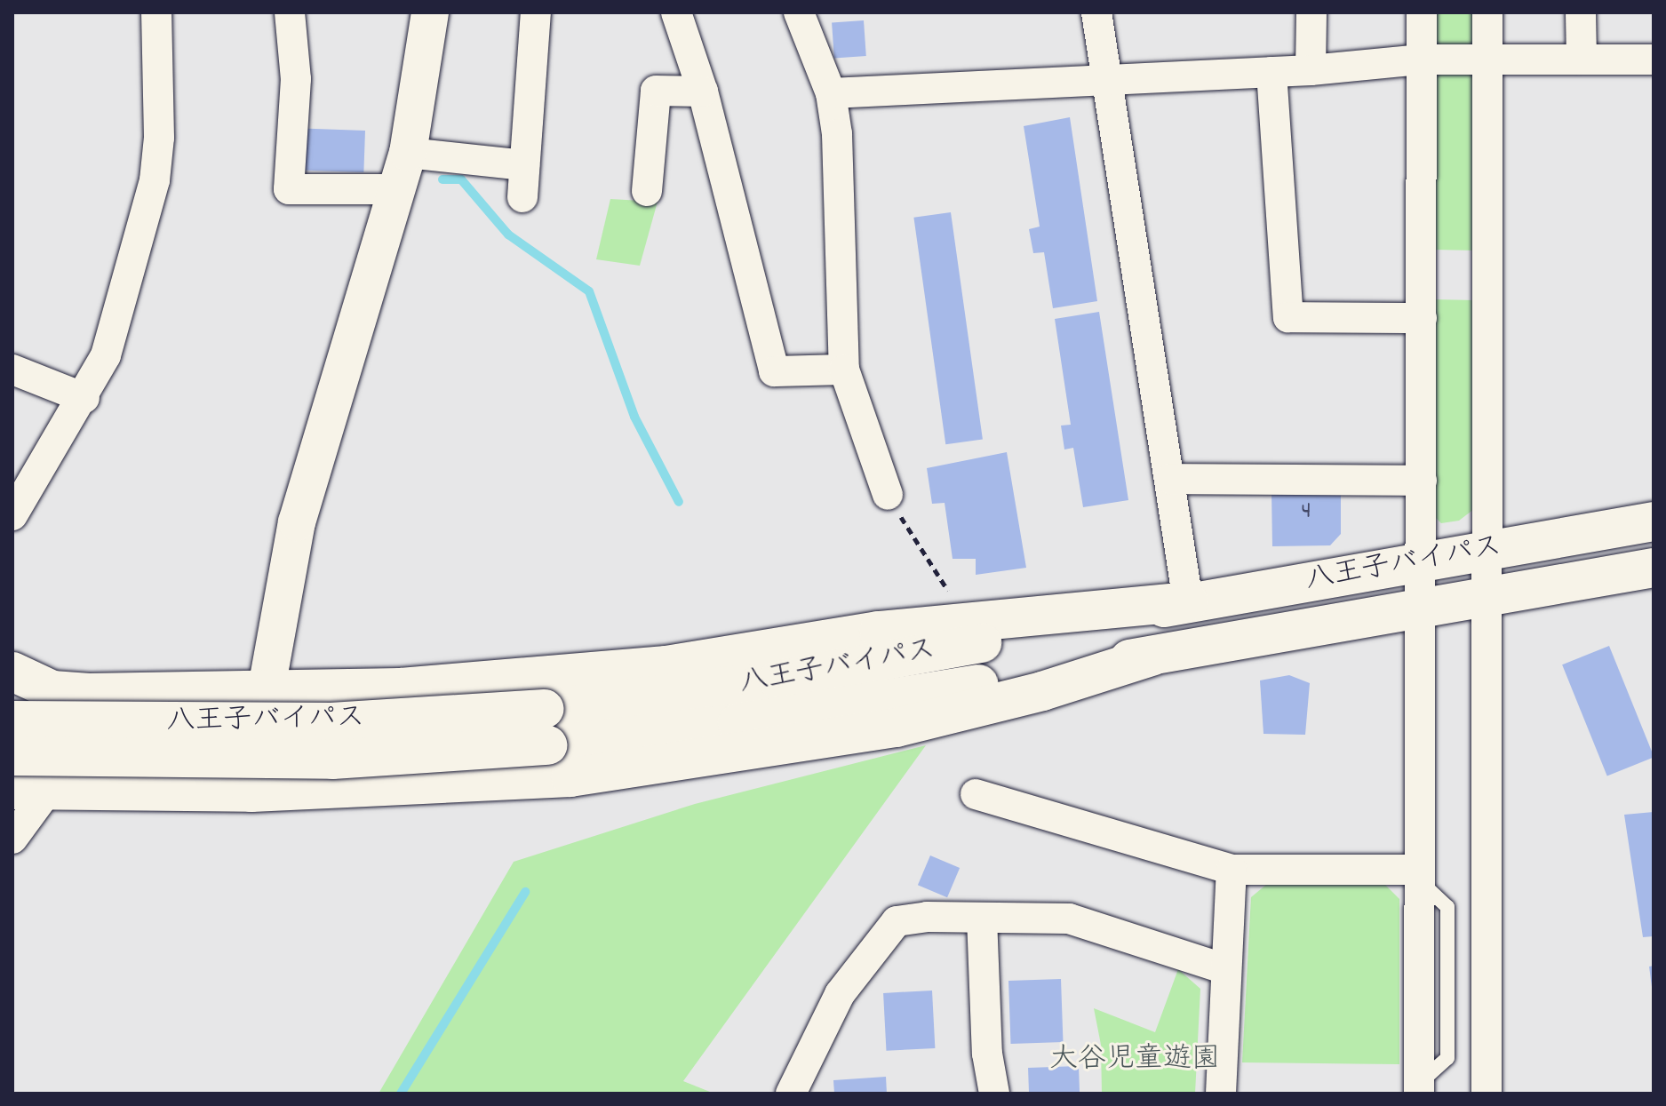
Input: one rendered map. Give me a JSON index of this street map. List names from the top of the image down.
{
  "streets": {
    "highway": ["八王子バイパス"]
  },
  "parks": ["大谷児童遊園"],
  "house_numbers": ["4"]
}
